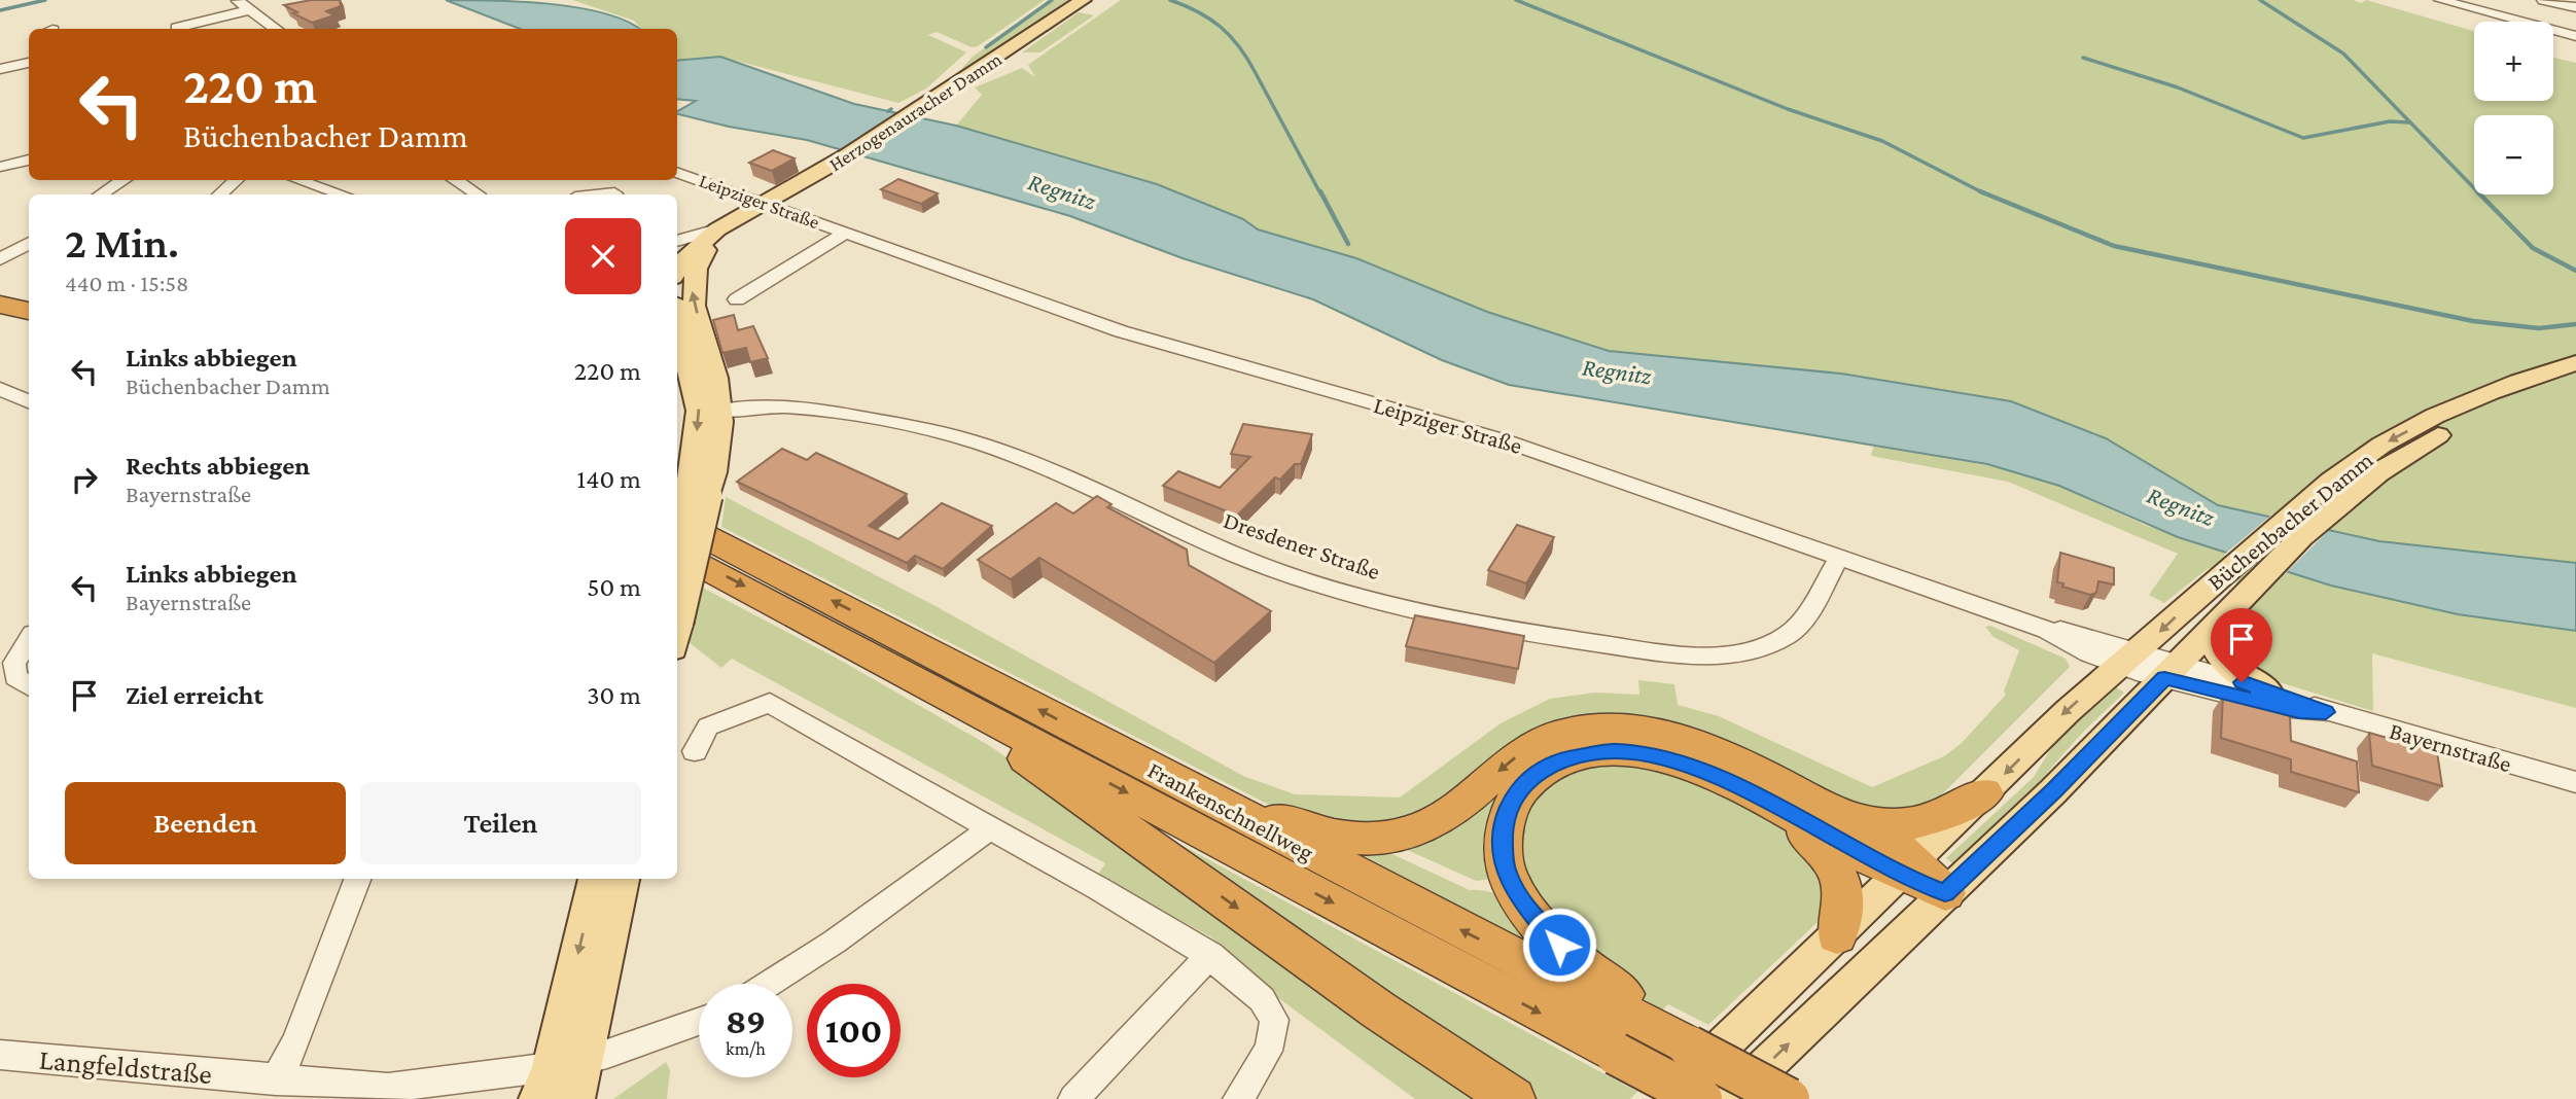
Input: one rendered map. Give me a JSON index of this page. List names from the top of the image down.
{
  "streets": {
    "highway": ["Frankenschnellweg"],
    "main road": ["Herzogenauracher Damm", "Büchenbacher Damm"],
    "street": [
      "Leipziger Straße",
      "Dresdener Straße",
      "Bayernstraße",
      "Langfeldstraße"
    ]
  },
  "crossings": [
    ["Herzogenauracher Damm", "Leipziger Straße"],
    ["Leipziger Straße", "Büchenbacher Damm"],
    ["Leipziger Straße", "Dresdener Straße"],
    ["Büchenbacher Damm", "Bayernstraße"],
    ["Büchenbacher Damm", "Frankenschnellweg"]
  ],
  "water": ["Regnitz"],
  "page": {
    "map_buttons": ["+", "−"],
    "turn": ["220 m", "Büchenbacher Damm"],
    "heading": ["2 Min.", "440 m · 15:58"],
    "list": [
      {
        "name": "Links abbiegen",
        "note": "Büchenbacher Damm",
        "value": "220 m"
      },
      {
        "name": "Rechts abbiegen",
        "note": "Bayernstraße",
        "value": "140 m"
      },
      {
        "name": "Links abbiegen",
        "note": "Bayernstraße",
        "value": "50 m"
      },
      {
        "name": "Ziel erreicht",
        "value": "30 m"
      }
    ],
    "buttons": ["Beenden", "Teilen"],
    "speed": "89 km/h",
    "limit": "100"
  }
}
